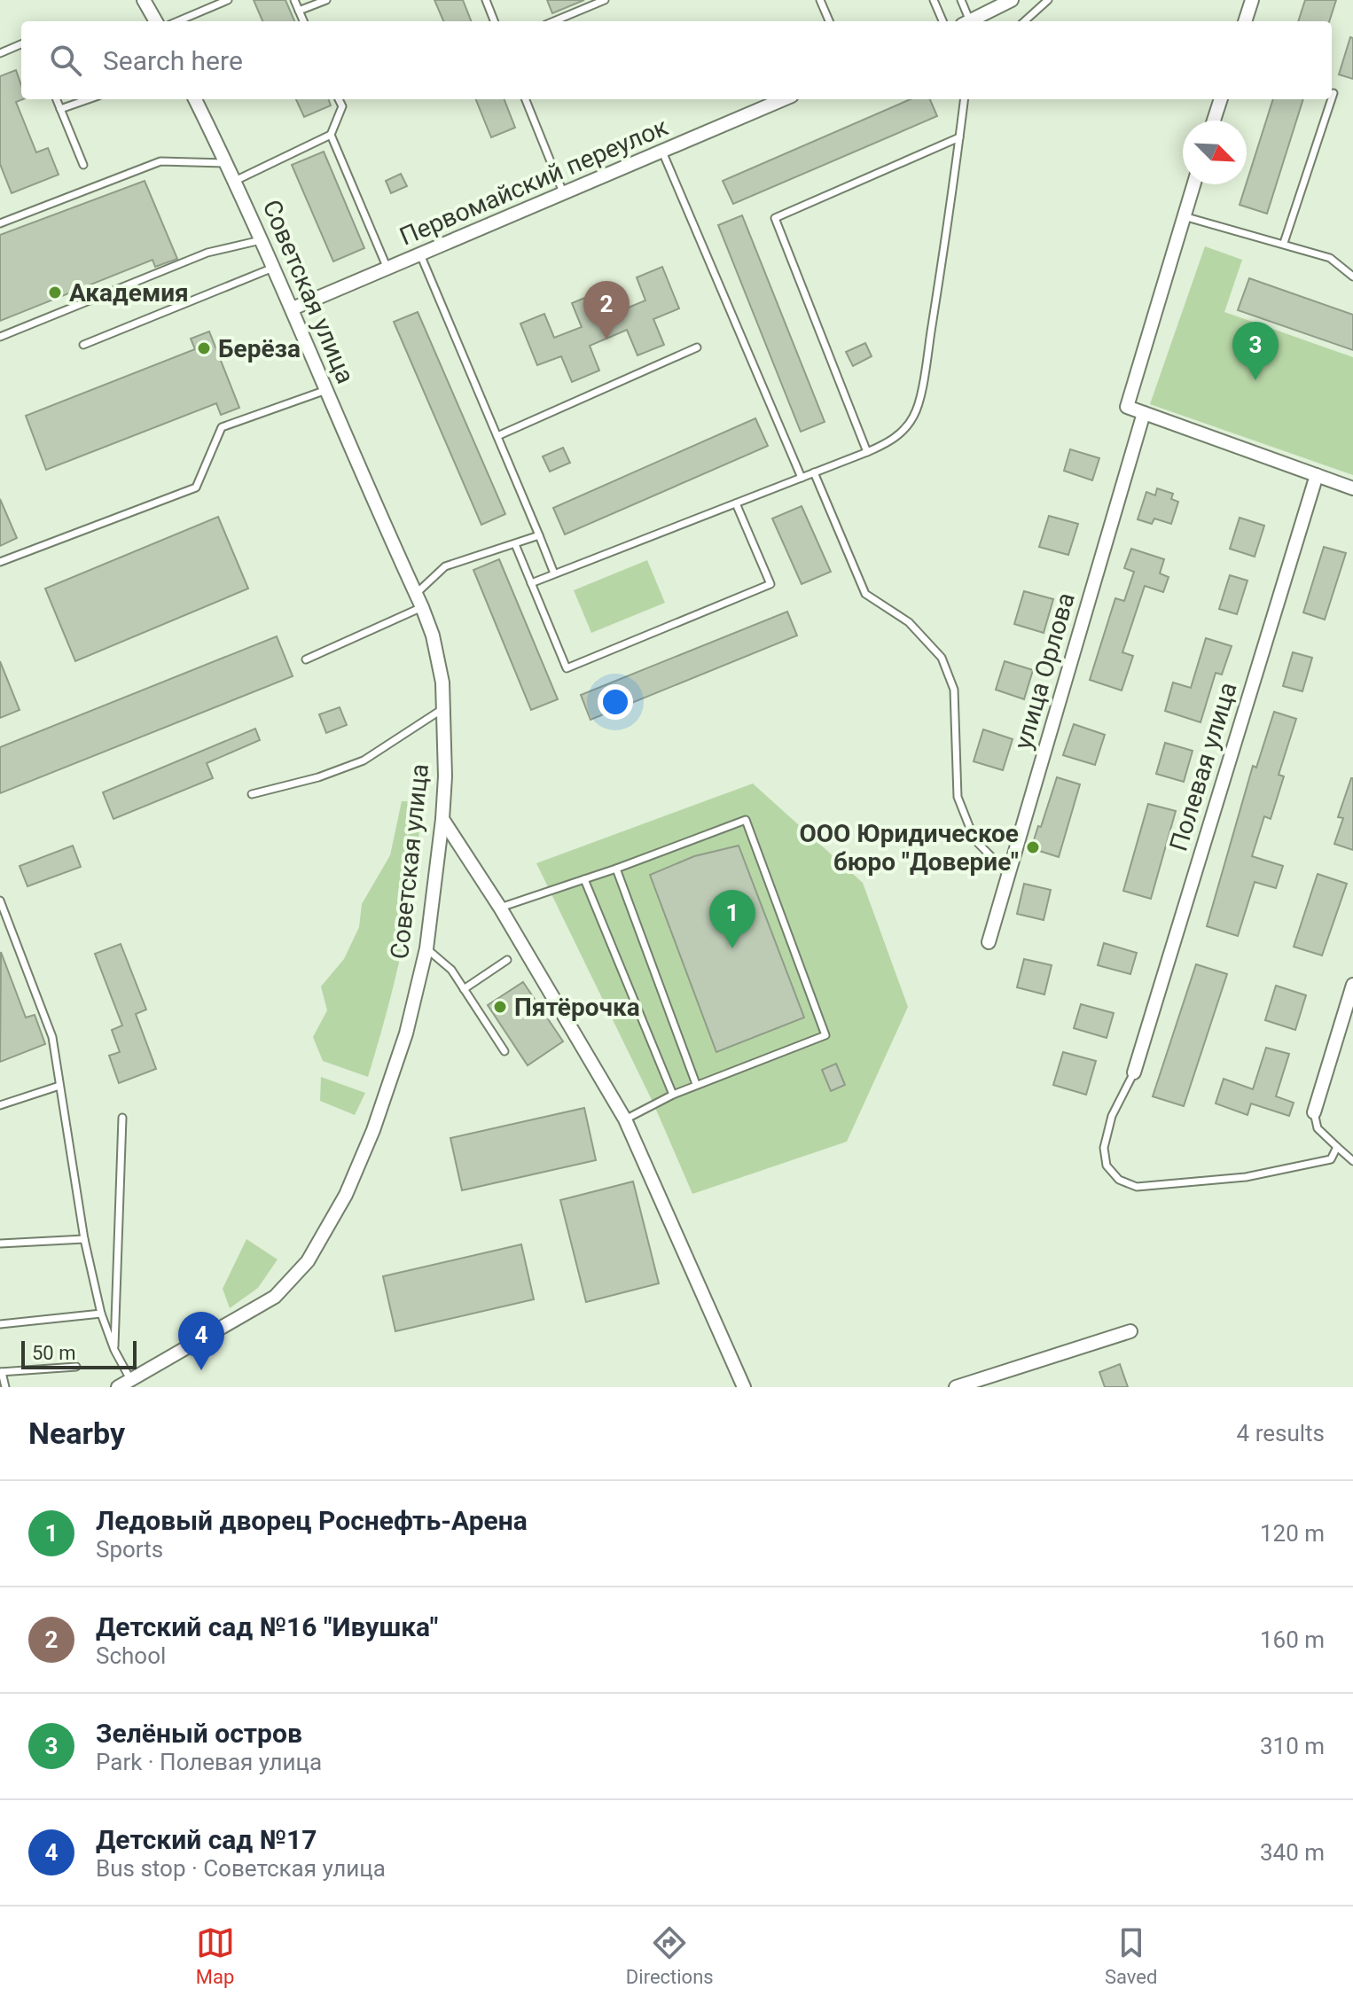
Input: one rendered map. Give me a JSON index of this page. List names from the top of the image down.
{
  "streets": {
    "street": [
      "Первомайский переулок",
      "Советская улица",
      "улица Орлова",
      "Полевая улица"
    ]
  },
  "crossings": [
    ["Первомайский переулок", "Советская улица"]
  ],
  "places": [
    "Академия",
    "Берёза",
    "ООО Юридическое бюро \"Доверие\"",
    "Пятёрочка"
  ],
  "scale_bar": "50 m",
  "north": "bottom right",
  "page": {
    "search": "Search here",
    "pins": [
      "2",
      "3",
      "1",
      "4"
    ],
    "scale": "50 m",
    "heading": ["Nearby", "4 results"],
    "list": [
      {
        "mark": "1",
        "name": "Ледовый дворец Роснефть-Арена",
        "note": "Sports",
        "value": "120 m"
      },
      {
        "mark": "2",
        "name": "Детский сад №16 \"Ивушка\"",
        "note": "School",
        "value": "160 m"
      },
      {
        "mark": "3",
        "name": "Зелёный остров",
        "note": "Park · Полевая улица",
        "value": "310 m"
      },
      {
        "mark": "4",
        "name": "Детский сад №17",
        "note": "Bus stop · Советская улица",
        "value": "340 m"
      }
    ],
    "nav": ["Map", "Directions", "Saved"]
  }
}
